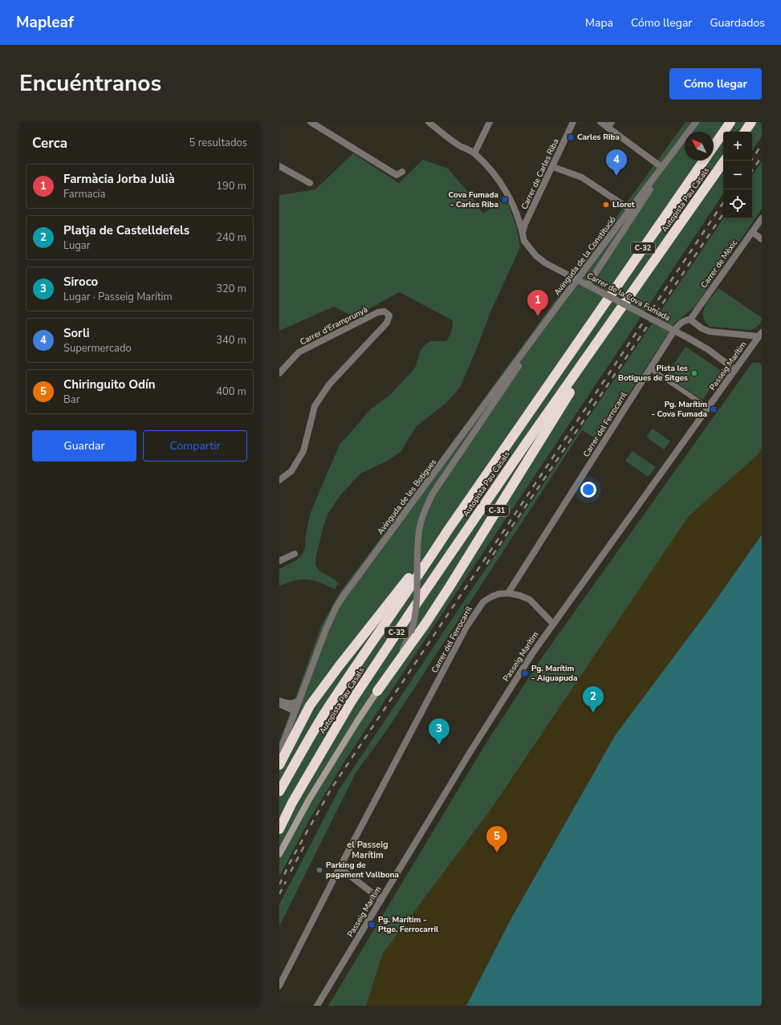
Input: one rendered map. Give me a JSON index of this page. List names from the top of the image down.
{
  "streets": {
    "highway": ["Autopista Pau Casals", "C-32", "C-31"],
    "street": [
      "Carrer de Carles Riba",
      "Avinguda de la Constitució",
      "Carrer de Mèxic",
      "Carrer de la Cova Fumada",
      "Carrer d'Eramprunyà",
      "Passeig Marítim",
      "Carrer del Ferrocarril",
      "Avinguda de les Botigues"
    ]
  },
  "crossings": [
    ["Carrer de Carles Riba", "Carrer de la Cova Fumada"],
    ["Autopista Pau Casals", "C-31"],
    ["Avinguda de la Constitució", "Avinguda de les Botigues"],
    ["Carrer de Mèxic", "Carrer del Ferrocarril"],
    ["Carrer de la Cova Fumada", "Passeig Marítim"]
  ],
  "districts": ["el Passeig Marítim"],
  "places": {
    "transit": [
      "Carles Riba",
      "Cova Fumada - Carles Riba",
      "Pg. Marítim - Cova Fumada",
      "Pg. Marítim - Aiguapuda",
      "Pg. Marítim - Ptge. Ferrocarril"
    ],
    "other": ["Lloret", "Pista les Botigues de Sitges", "Parking de pagament Vallbona"]
  },
  "north": "top left",
  "page": {
    "header": "Mapleaf",
    "nav": ["Mapa", "Cómo llegar", "Guardados"],
    "title": "Encuéntranos",
    "buttons": [
      "Cómo llegar",
      ["Guardar", "Compartir"]
    ],
    "heading": ["Cerca", "5 resultados"],
    "map_buttons": ["+", "−"],
    "pins": [
      "4",
      "1",
      "2",
      "3",
      "5"
    ],
    "list": [
      {
        "mark": "1",
        "name": "Farmàcia Jorba Julià",
        "note": "Farmacia",
        "value": "190 m"
      },
      {
        "mark": "2",
        "name": "Platja de Castelldefels",
        "note": "Lugar",
        "value": "240 m"
      },
      {
        "mark": "3",
        "name": "Siroco",
        "note": "Lugar · Passeig Marítim",
        "value": "320 m"
      },
      {
        "mark": "4",
        "name": "Sorli",
        "note": "Supermercado",
        "value": "340 m"
      },
      {
        "mark": "5",
        "name": "Chiringuito Odín",
        "note": "Bar",
        "value": "400 m"
      }
    ]
  }
}
